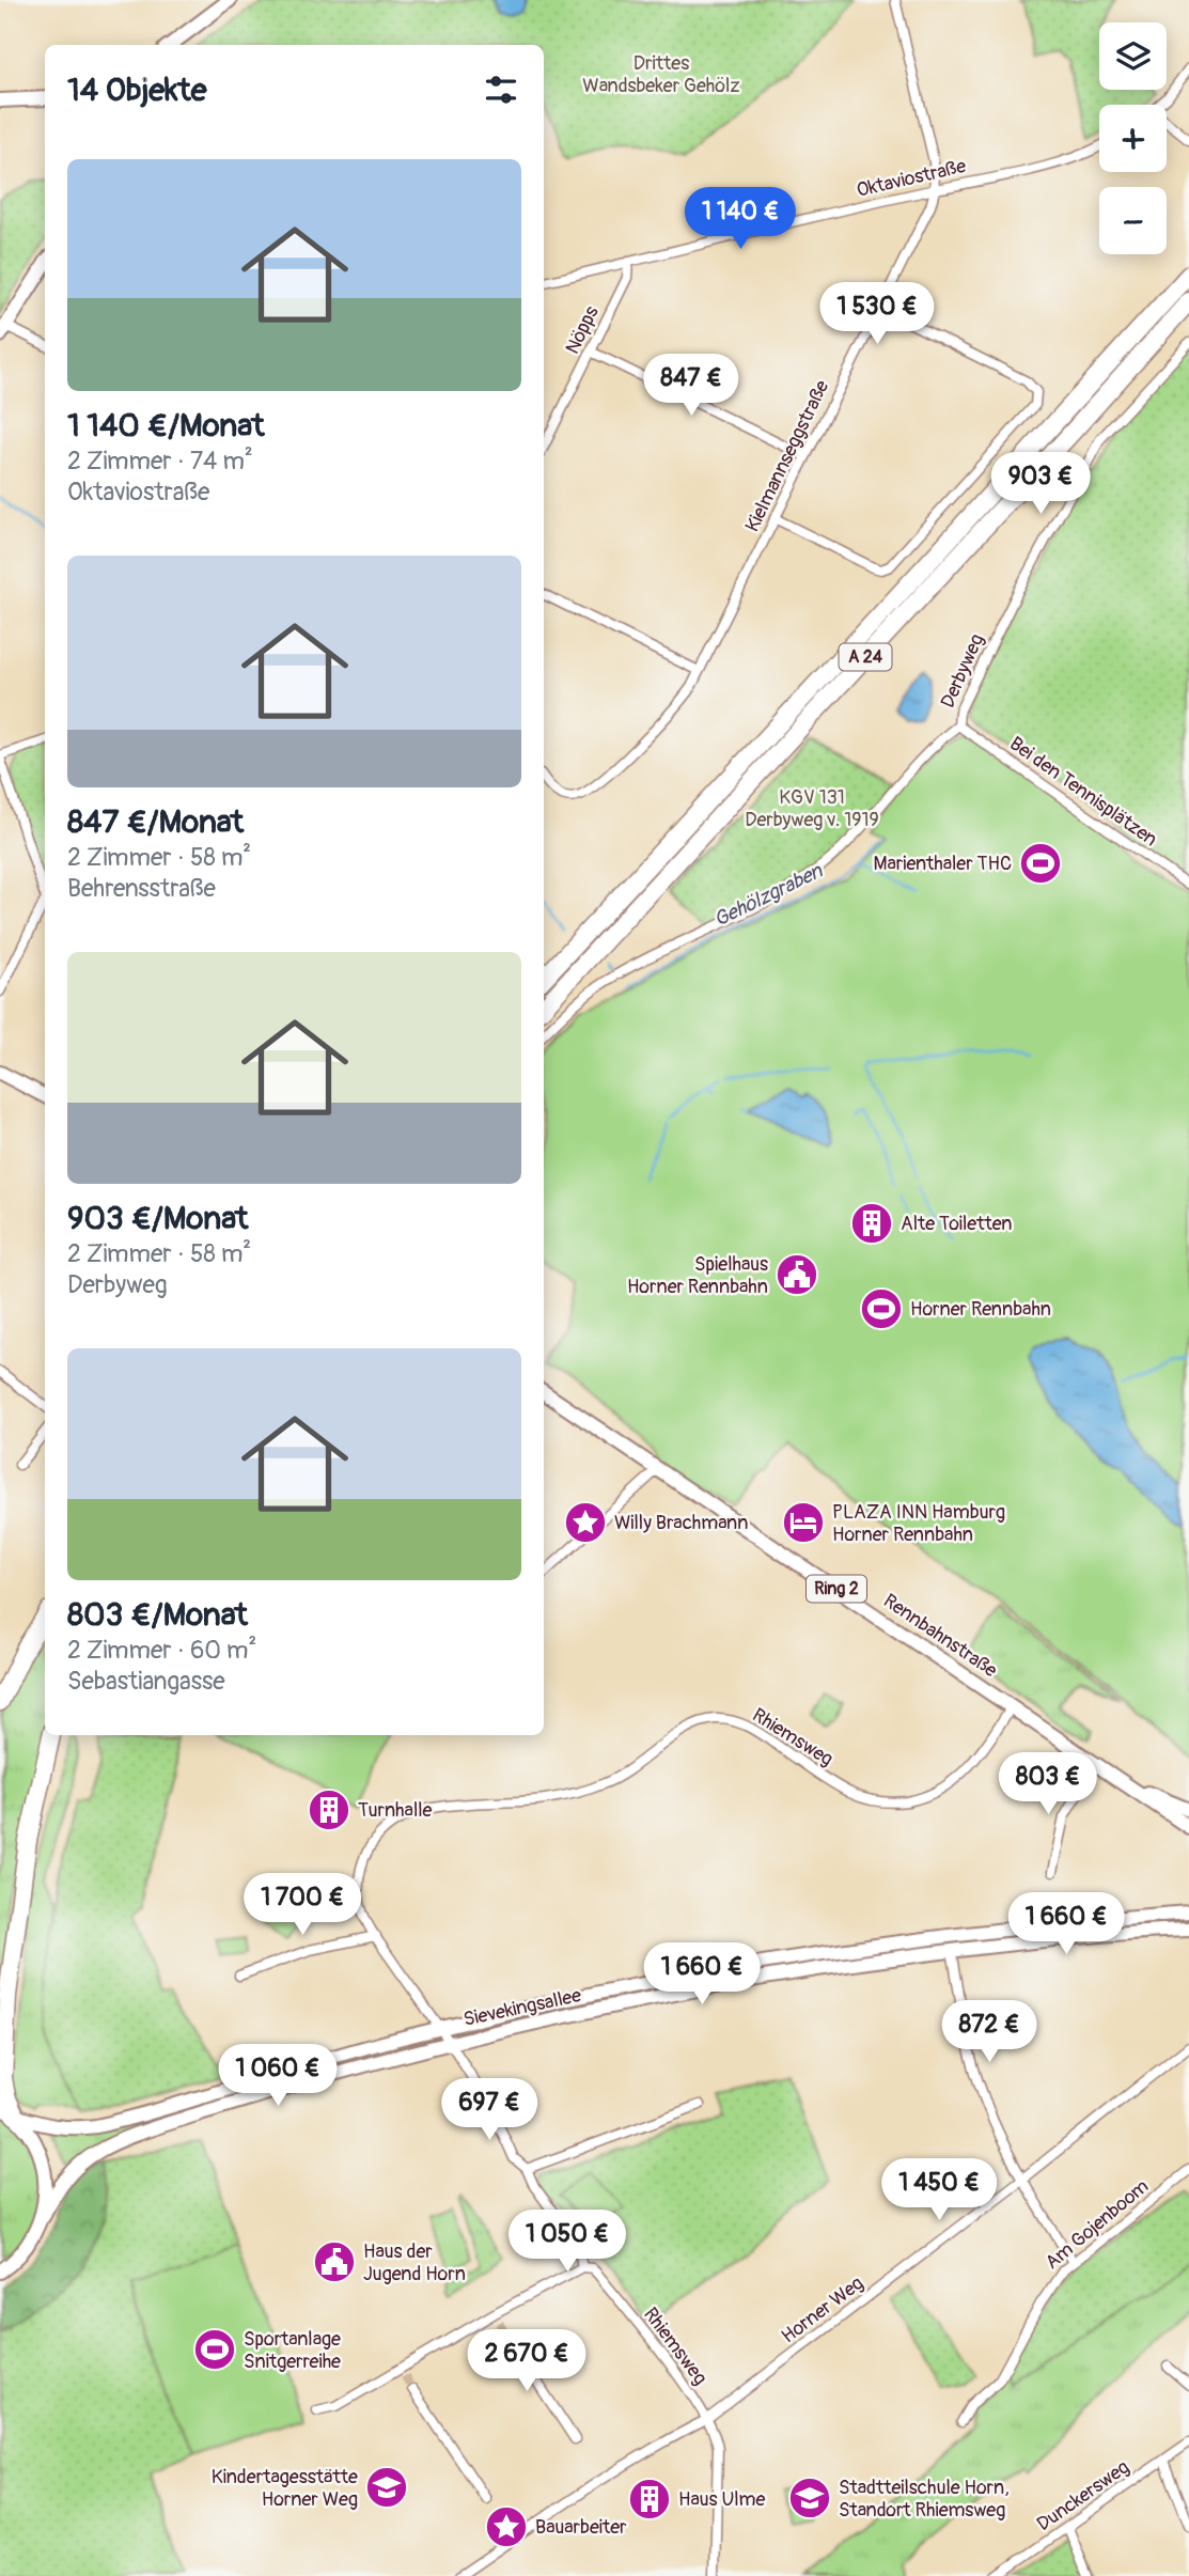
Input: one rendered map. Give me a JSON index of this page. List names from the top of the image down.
{
  "streets": {
    "highway": ["A 24"],
    "main road": ["Ring 2", "Rennbahnstraße", "Sievekingsallee"],
    "street": [
      "Oktaviostraße",
      "Nöpps",
      "Kielmannseggstraße",
      "Derbyweg",
      "Bei den Tennisplätzen",
      "Rhiemsweg",
      "Am Gojenboom",
      "Horner Weg",
      "Dunckersweg"
    ]
  },
  "crossings": [
    ["Oktaviostraße", "Nöpps"],
    ["Oktaviostraße", "Kielmannseggstraße"],
    ["Derbyweg", "Bei den Tennisplätzen"],
    ["Rennbahnstraße", "Rhiemsweg"],
    ["Rhiemsweg", "Sievekingsallee"],
    ["Rhiemsweg", "Horner Weg"]
  ],
  "water": ["Gehölzgraben"],
  "parks": ["Drittes Wandsbeker Gehölz", "KGV 131 Derbyweg v. 1919"],
  "places": {
    "sports": ["Marienthaler THC", "Horner Rennbahn", "Sportanlage Snitgerreihe"],
    "building": ["Alte Toiletten", "Turnhalle", "Haus Ulme"],
    "public building": ["Spielhaus Horner Rennbahn", "Haus der Jugend Horn"],
    "place": ["Willy Brachmann", "Bauarbeiter"],
    "hotel": ["PLAZA INN Hamburg Horner Rennbahn"],
    "school or university": ["Kindertagesstätte Horner Weg", "Stadtteilschule Horn, Standort Rhiemsweg"]
  },
  "page": {
    "map_buttons": ["+", "−"],
    "heading": "14 Objekte",
    "list": [
      {
        "name": "1 140 €/Monat",
        "note": "2 Zimmer · 74 m² · Oktaviostraße"
      },
      {
        "name": "847 €/Monat",
        "note": "2 Zimmer · 58 m² · Behrensstraße"
      },
      {
        "name": "903 €/Monat",
        "note": "2 Zimmer · 58 m² · Derbyweg"
      },
      {
        "name": "803 €/Monat",
        "note": "2 Zimmer · 60 m² · Sebastiangasse"
      }
    ],
    "price": [
      "1 140 €",
      "1 530 €",
      "847 €",
      "903 €",
      "803 €",
      "1 700 €",
      "1 660 €",
      "1 660 €",
      "872 €",
      "1 060 €",
      "697 €",
      "1 450 €",
      "1 050 €",
      "2 670 €"
    ]
  }
}
